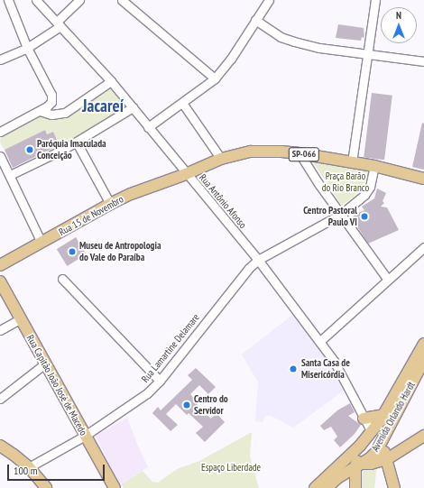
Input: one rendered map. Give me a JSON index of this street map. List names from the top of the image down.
{
  "streets": {
    "main road": [
      "SP-066",
      "Rua 15 de Novembro",
      "Rua Capitão João José de Macedo",
      "Avenida Orlando Hardt"
    ],
    "street": ["Rua Antônio Afonso", "Rua Lamartine Delamare"]
  },
  "crossings": [
    ["SP-066", "Rua Antônio Afonso"],
    ["SP-066", "Rua 15 de Novembro"],
    ["Rua Antônio Afonso", "Rua 15 de Novembro"],
    ["Rua Antônio Afonso", "Rua Lamartine Delamare"],
    ["Rua Antônio Afonso", "Avenida Orlando Hardt"],
    ["Rua Lamartine Delamare", "Rua Capitão João José de Macedo"]
  ],
  "districts": ["Jacareí"],
  "parks": ["Praça Barão do Rio Branco", "Espaço Liberdade"],
  "places": [
    "Paróquia Imaculada Conceição",
    "Centro Pastoral Paulo VI",
    "Museu de Antropologia do Vale do Paraíba",
    "Santa Casa de Misericórdia",
    "Centro do Servidor"
  ],
  "scale_bar": "100 m",
  "north": "top"
}
